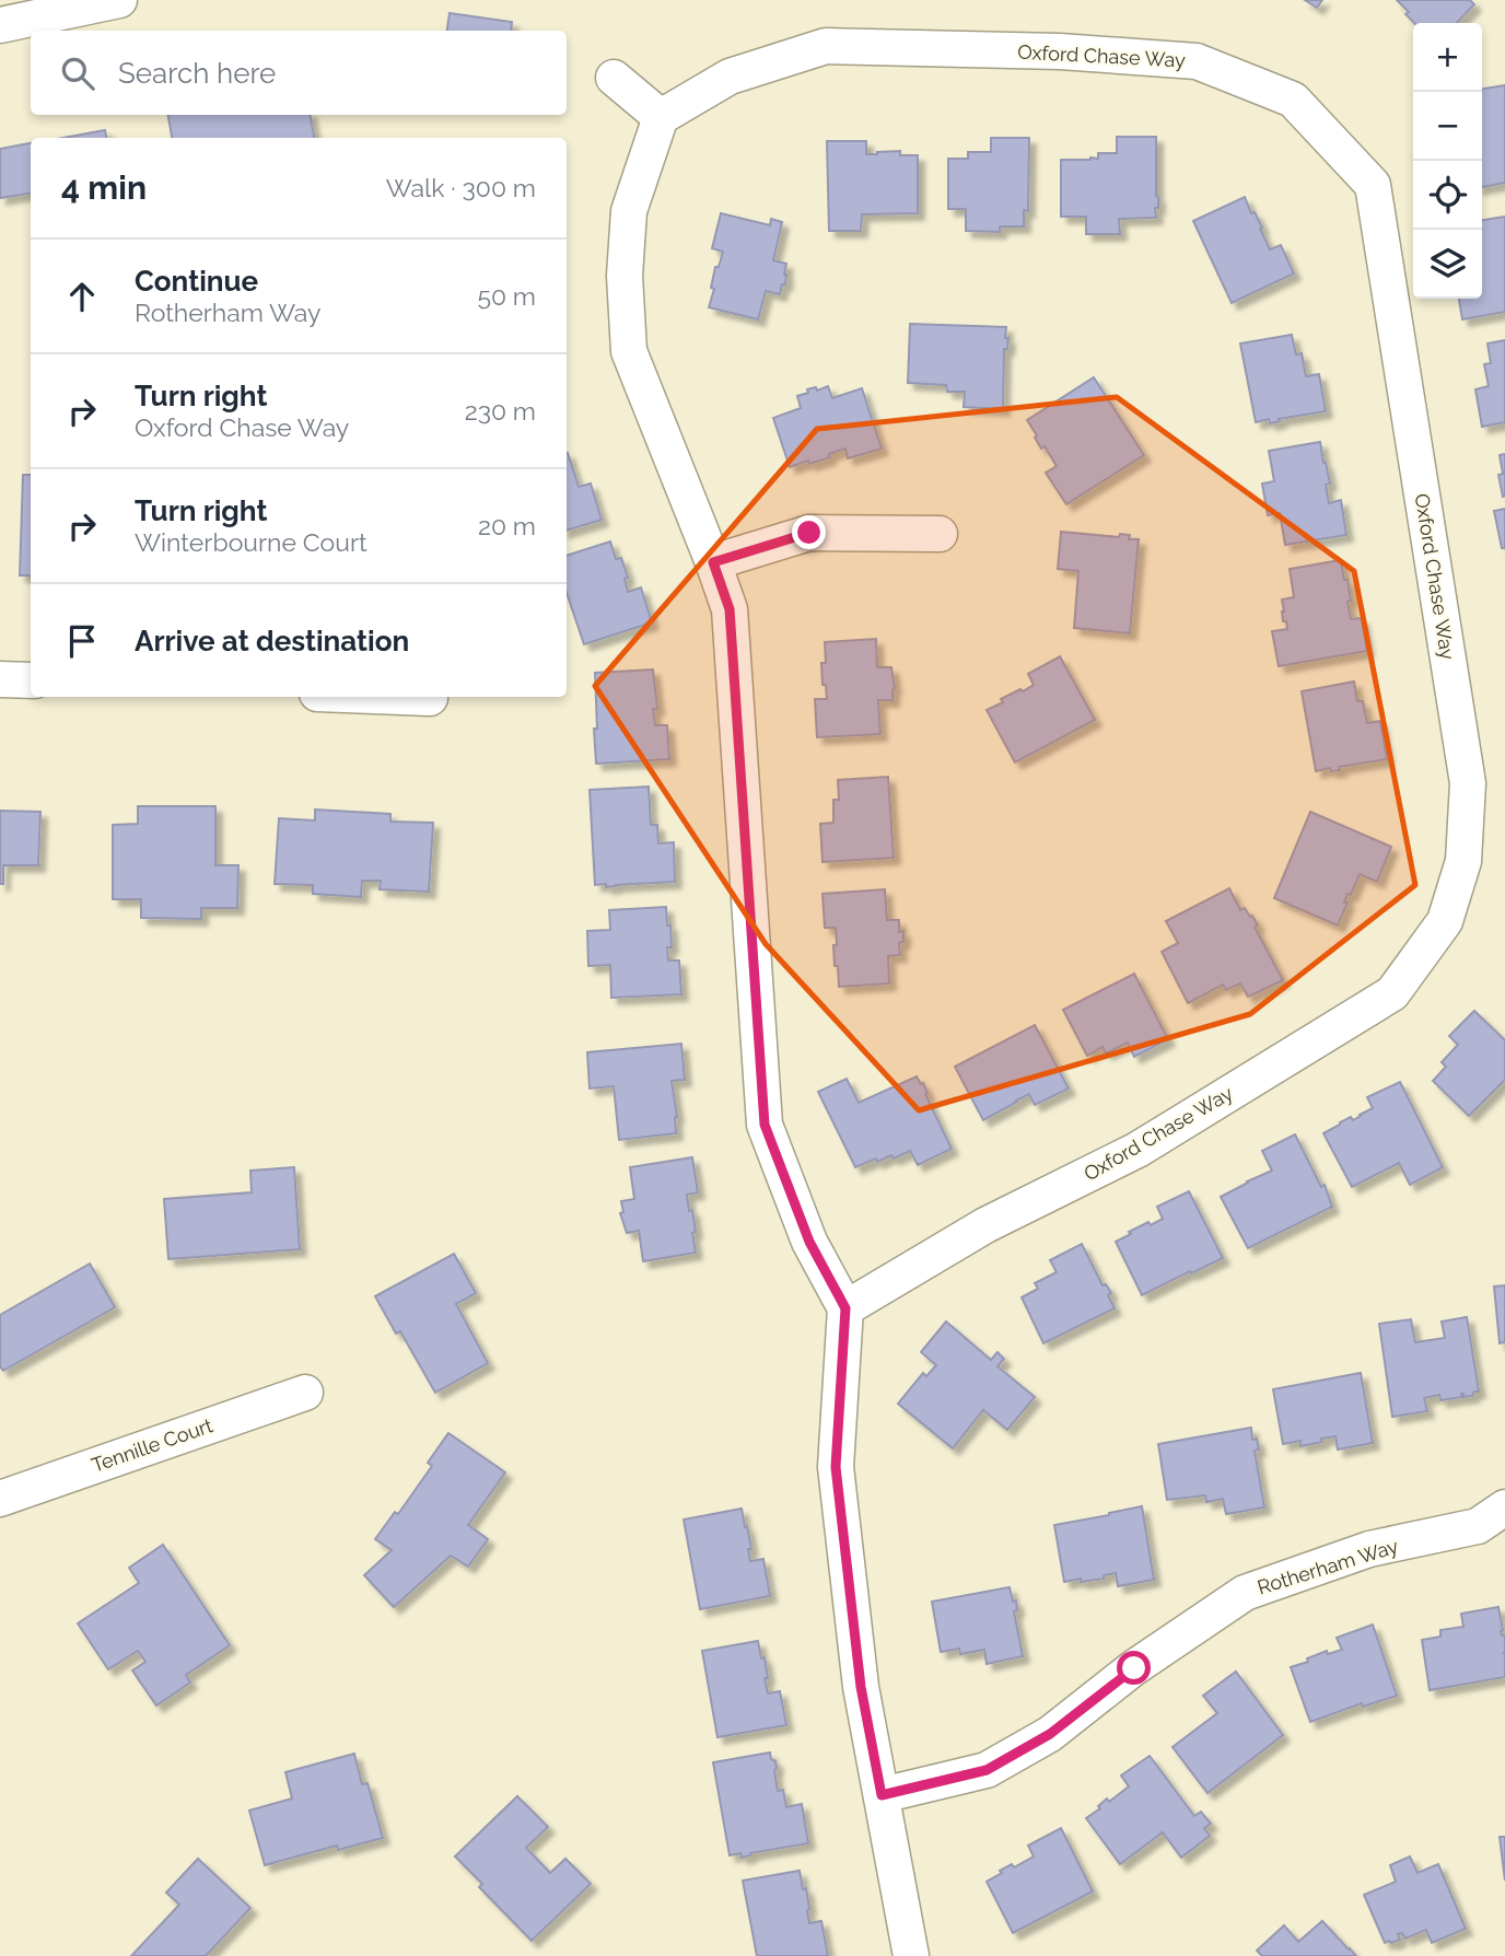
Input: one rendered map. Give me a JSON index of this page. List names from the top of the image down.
{
  "streets": {
    "street": ["Oxford Chase Way", "Tennille Court", "Rotherham Way"]
  },
  "page": {
    "map_buttons": ["+", "−"],
    "search": "Search here",
    "heading": ["4 min", "Walk · 300 m"],
    "list": [
      ["Continue", "Rotherham Way", "50 m"],
      ["Turn right", "Oxford Chase Way", "230 m"],
      ["Turn right", "Winterbourne Court", "20 m"],
      "Arrive at destination"
    ]
  }
}
